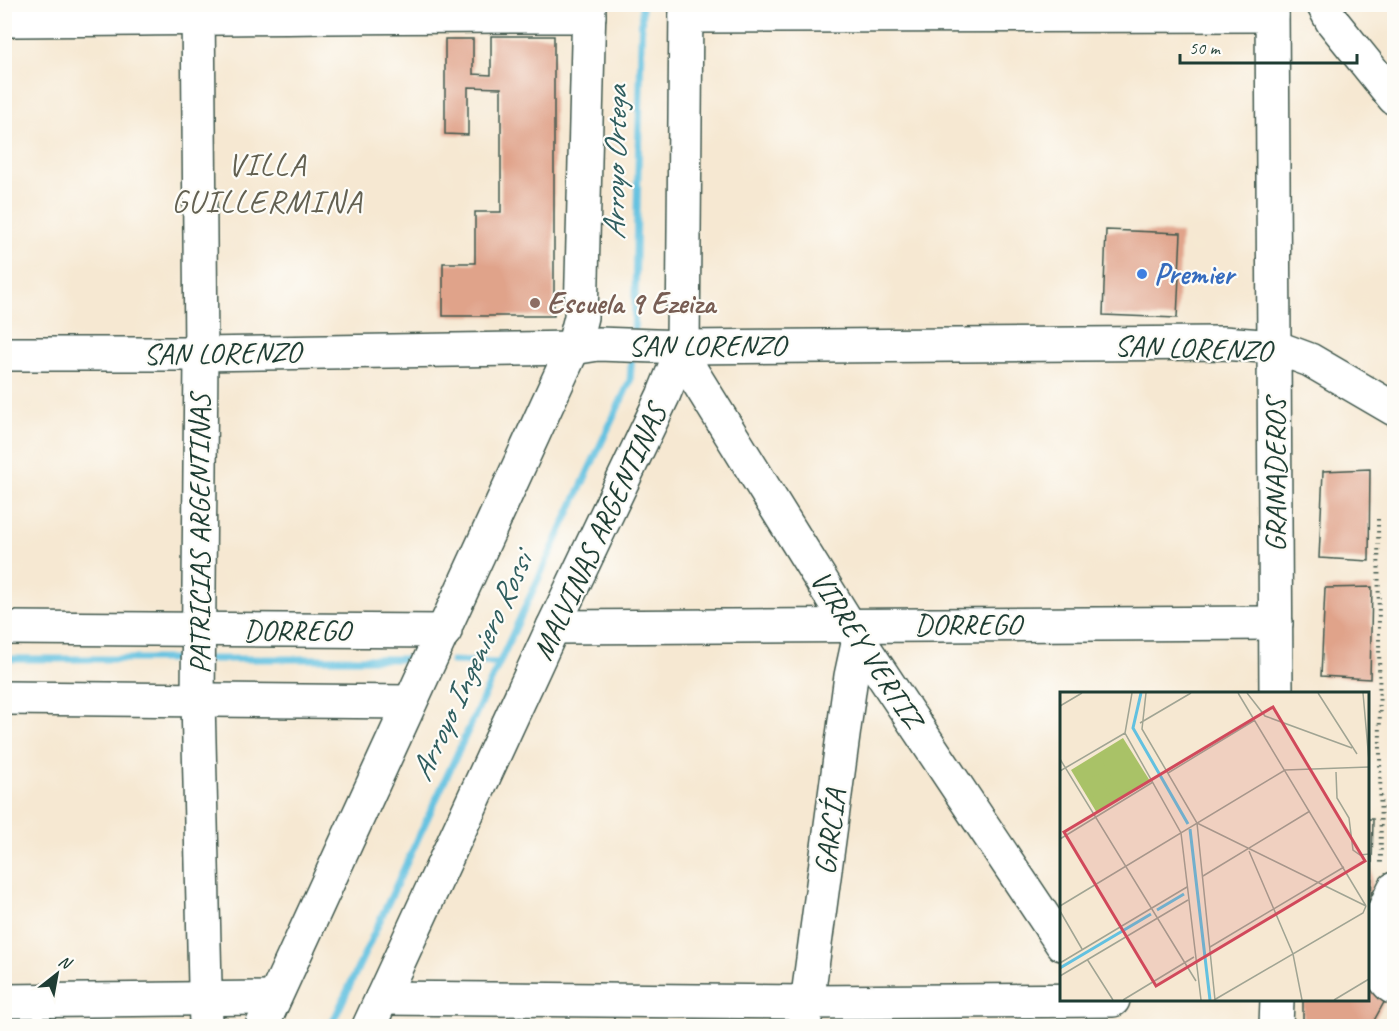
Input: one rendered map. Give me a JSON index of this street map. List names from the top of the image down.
{
  "streets": {
    "street": [
      "SAN LORENZO",
      "GRANADEROS",
      "MALVINAS ARGENTINAS",
      "PATRICIAS ARGENTINAS",
      "DORREGO",
      "VIRREY VERTIZ",
      "GARCÍA"
    ]
  },
  "crossings": [
    ["SAN LORENZO", "GRANADEROS"],
    ["SAN LORENZO", "MALVINAS ARGENTINAS"],
    ["SAN LORENZO", "PATRICIAS ARGENTINAS"],
    ["SAN LORENZO", "VIRREY VERTIZ"],
    ["GRANADEROS", "DORREGO"],
    ["MALVINAS ARGENTINAS", "DORREGO"],
    ["MALVINAS ARGENTINAS", "VIRREY VERTIZ"],
    ["PATRICIAS ARGENTINAS", "DORREGO"],
    ["DORREGO", "VIRREY VERTIZ"],
    ["DORREGO", "GARCÍA"],
    ["VIRREY VERTIZ", "GARCÍA"]
  ],
  "districts": ["VILLA GUILLERMINA"],
  "water": ["Arroyo Ortega", "Arroyo Ingeniero Rossi"],
  "places": ["Premier", "Escuela 9 Ezeiza"],
  "scale_bar": "50 m",
  "north": "top right"
}
